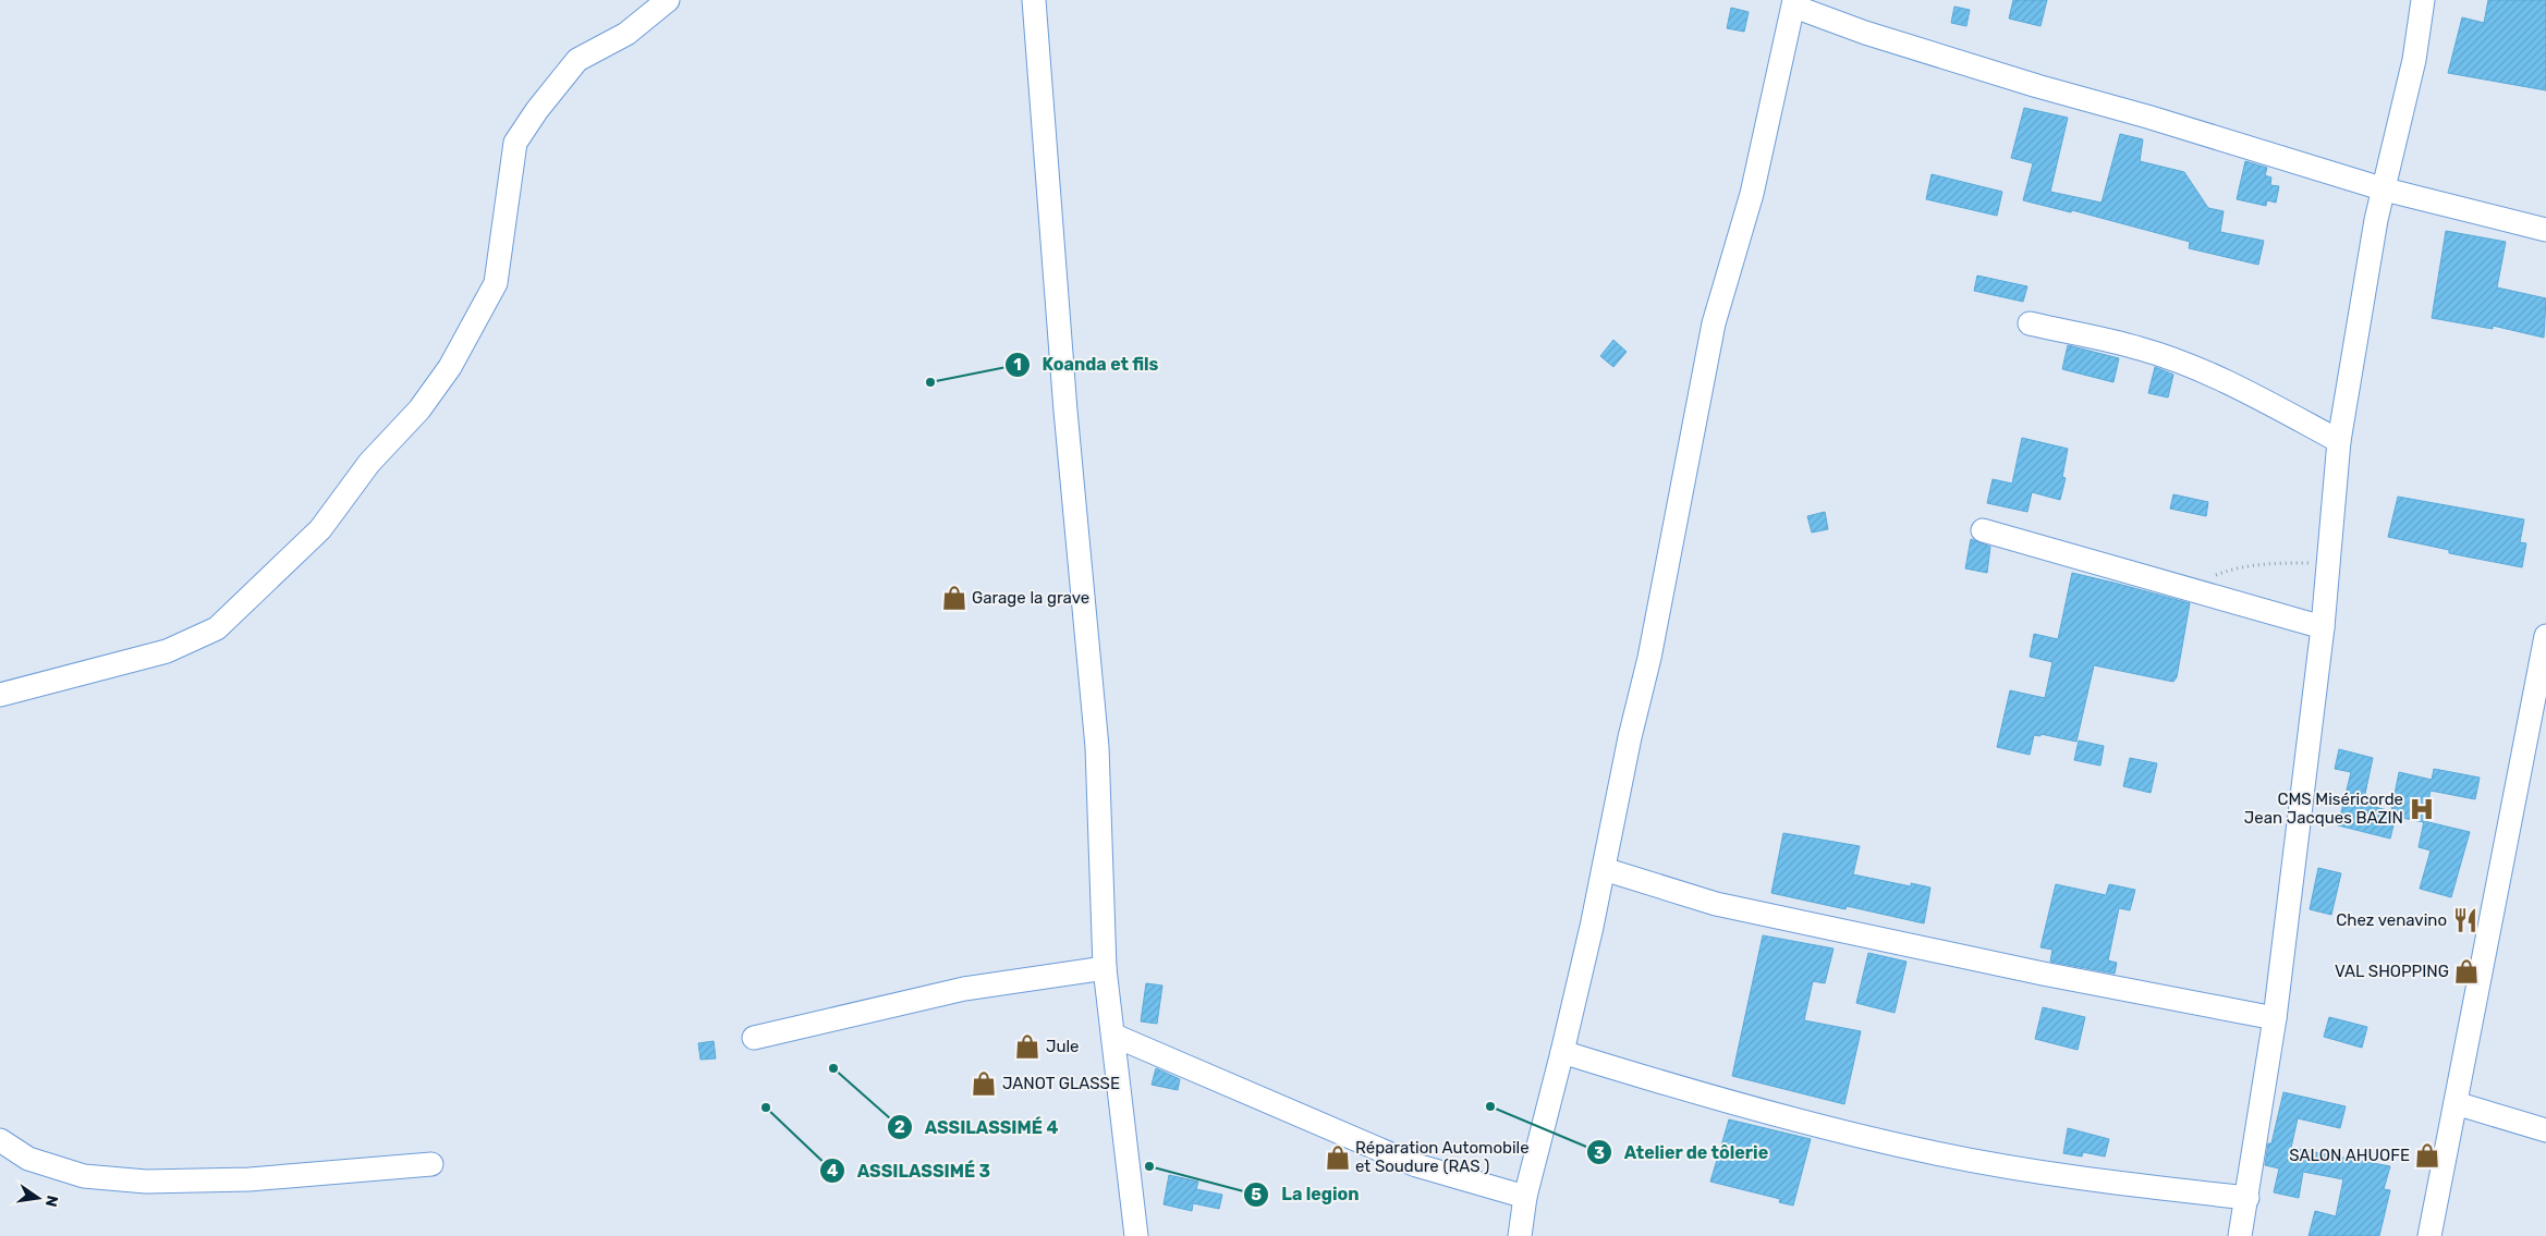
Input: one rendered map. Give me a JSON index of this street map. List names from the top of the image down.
{
  "places": {
    "other": [
      "Koanda et fils",
      "ASSILASSIMÉ 4",
      "Atelier de tôlerie",
      "ASSILASSIMÉ 3",
      "La legion"
    ],
    "shop": [
      "Garage la grave",
      "VAL SHOPPING",
      "Jule",
      "JANOT GLASSE",
      "SALON AHUOFE",
      "Réparation Automobile et Soudure (RAS )"
    ],
    "hospital": ["CMS Miséricorde Jean Jacques BAZIN"],
    "restaurant": ["Chez venavino"]
  },
  "north": "right"
}
